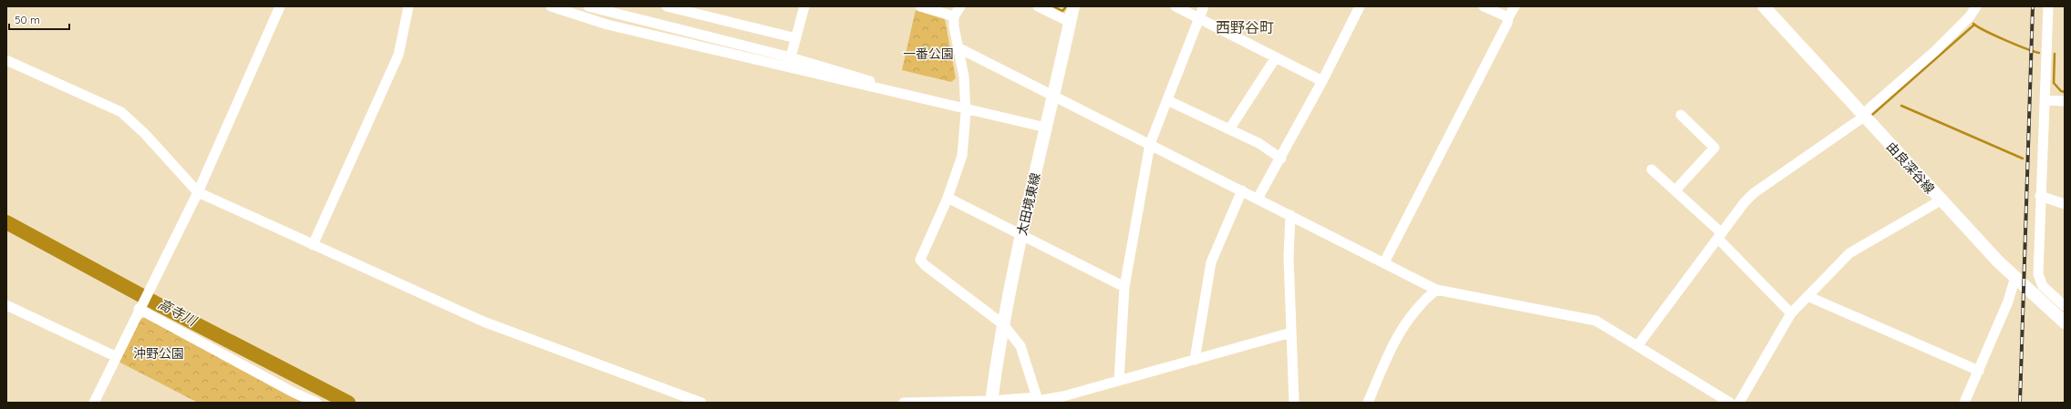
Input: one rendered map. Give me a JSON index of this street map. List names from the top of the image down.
{
  "streets": {
    "main road": ["由良深谷線", "太田境東線"]
  },
  "districts": ["西野谷町"],
  "water": ["高寺川"],
  "parks": ["一番公園", "沖野公園"],
  "scale_bar": "50 m"
}
